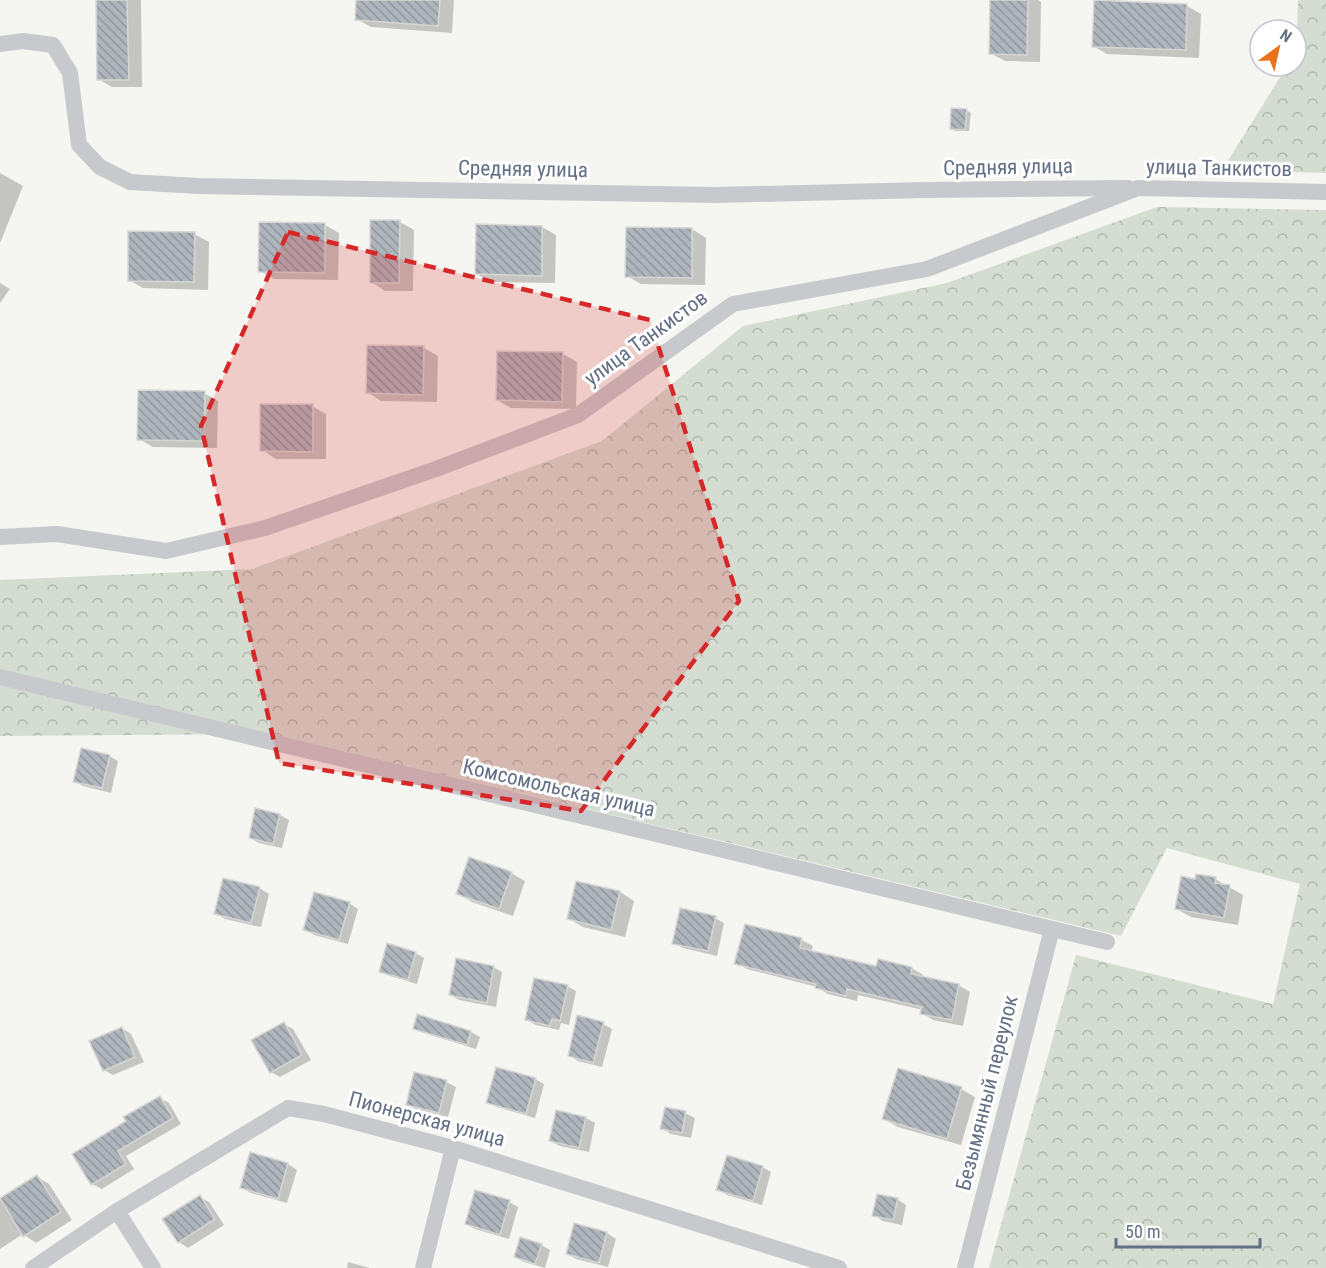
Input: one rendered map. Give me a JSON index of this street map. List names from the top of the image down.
{
  "streets": {
    "street": [
      "Средняя улица",
      "улица Танкистов",
      "Комсомольская улица",
      "Безымянный переулок",
      "Пионерская улица"
    ]
  },
  "crossings": [
    ["Средняя улица", "улица Танкистов"],
    ["Комсомольская улица", "Безымянный переулок"]
  ],
  "scale_bar": "50 m",
  "north": "top right"
}
